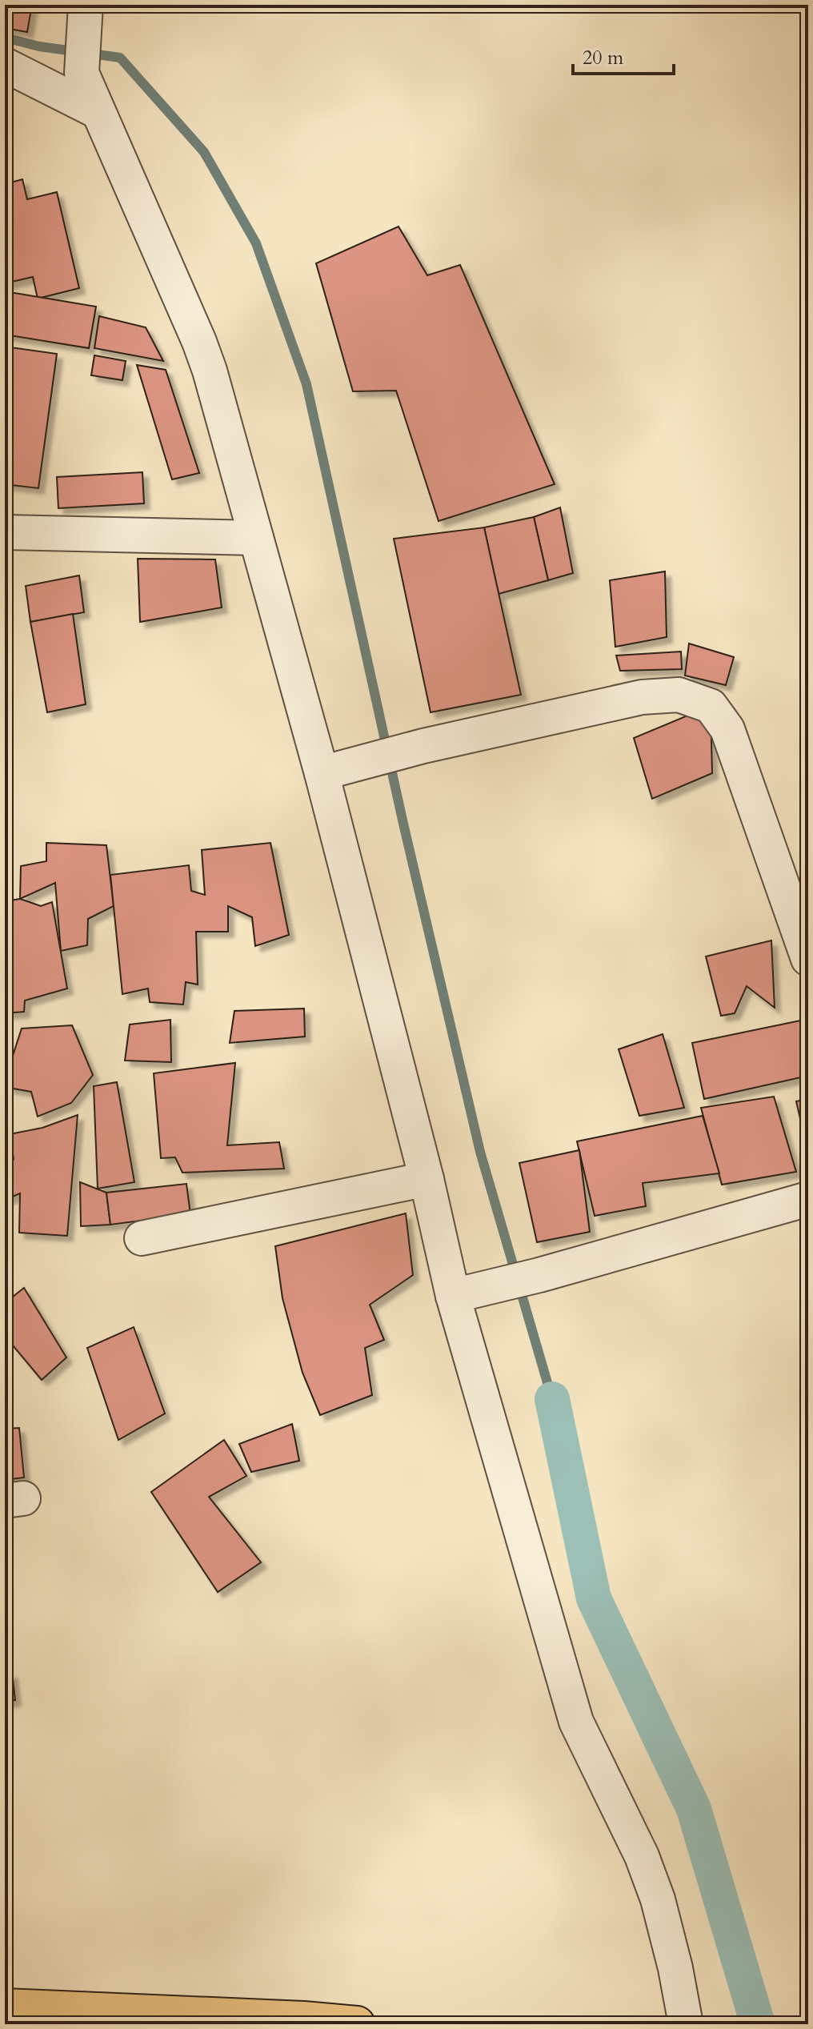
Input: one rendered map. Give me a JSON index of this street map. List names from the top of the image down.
{
  "scale_bar": "20 m"
}
